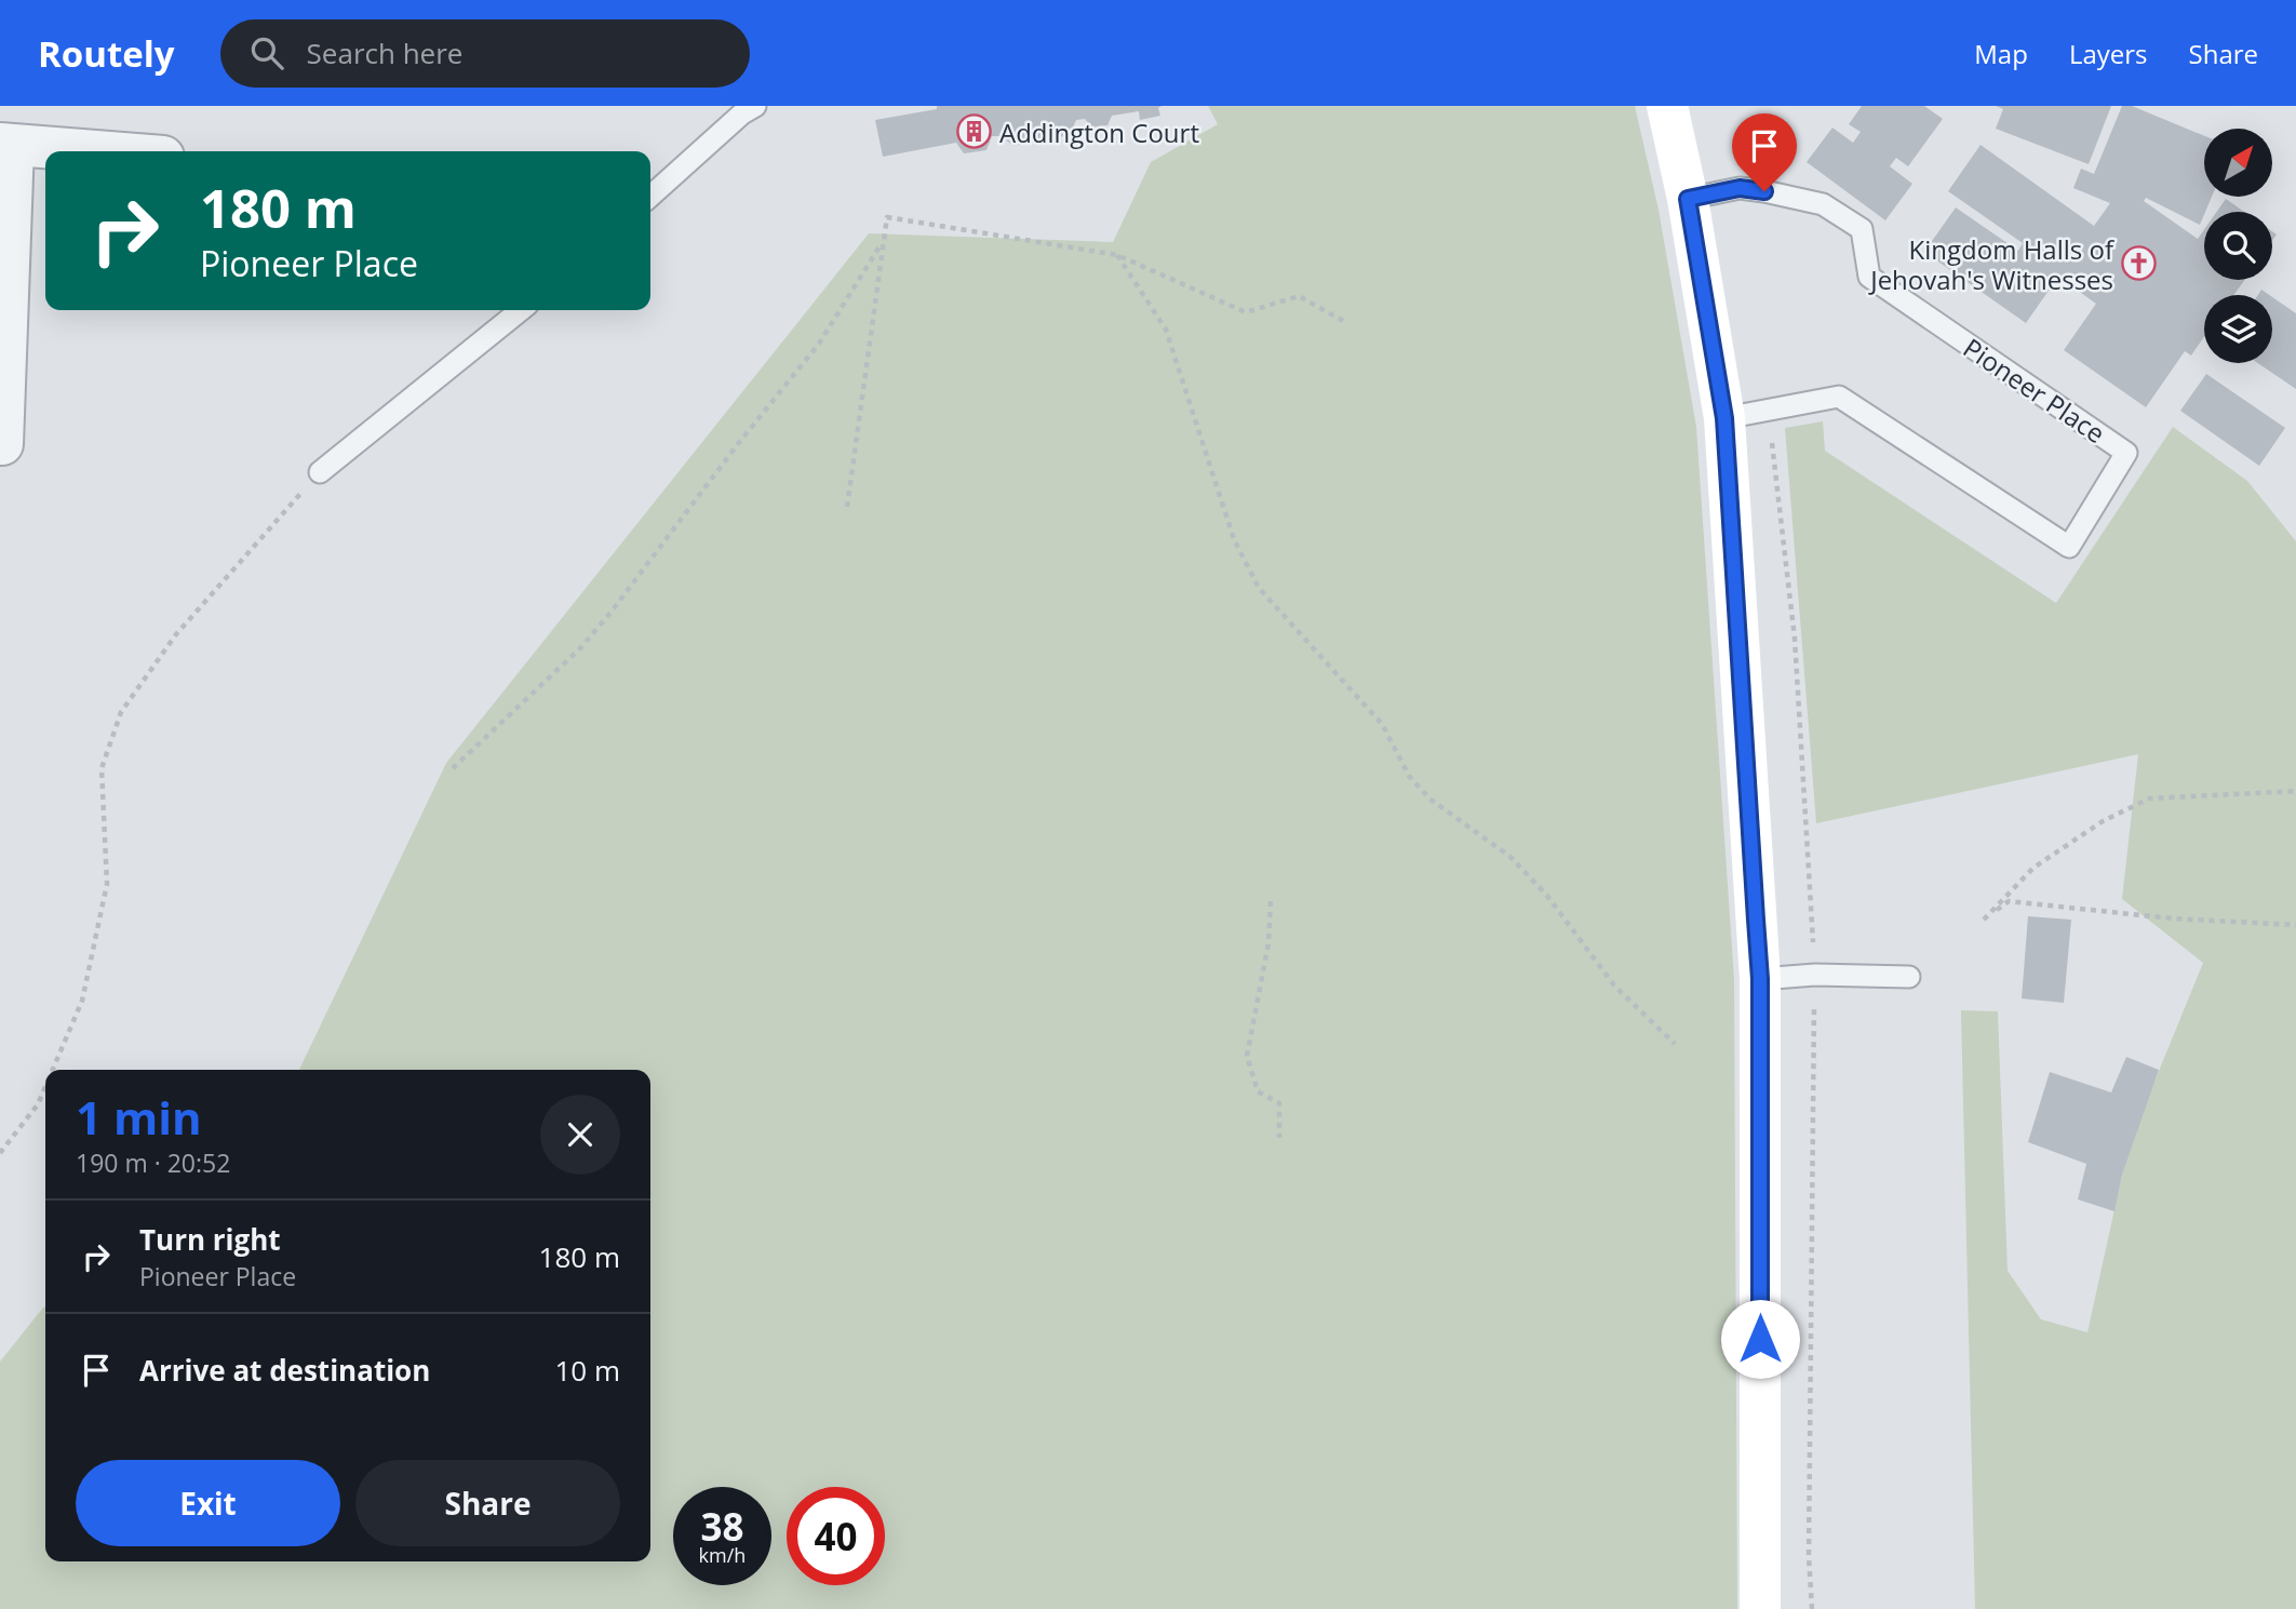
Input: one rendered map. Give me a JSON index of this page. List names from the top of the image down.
{
  "streets": {
    "lane": ["Pioneer Place"]
  },
  "places": {
    "building": ["Addington Court"],
    "church": ["Kingdom Halls of Jehovah's Witnesses"]
  },
  "north": "top right",
  "page": {
    "header": "Routely",
    "search": "Search here",
    "nav": ["Map", "Layers", "Share"],
    "turn": ["180 m", "Pioneer Place"],
    "heading": ["1 min", "190 m · 20:52"],
    "list": [
      {
        "name": "Turn right",
        "note": "Pioneer Place",
        "value": "180 m"
      },
      {
        "name": "Arrive at destination",
        "value": "10 m"
      }
    ],
    "buttons": ["Exit", "Share"],
    "speed": "38 km/h",
    "limit": "40"
  }
}
